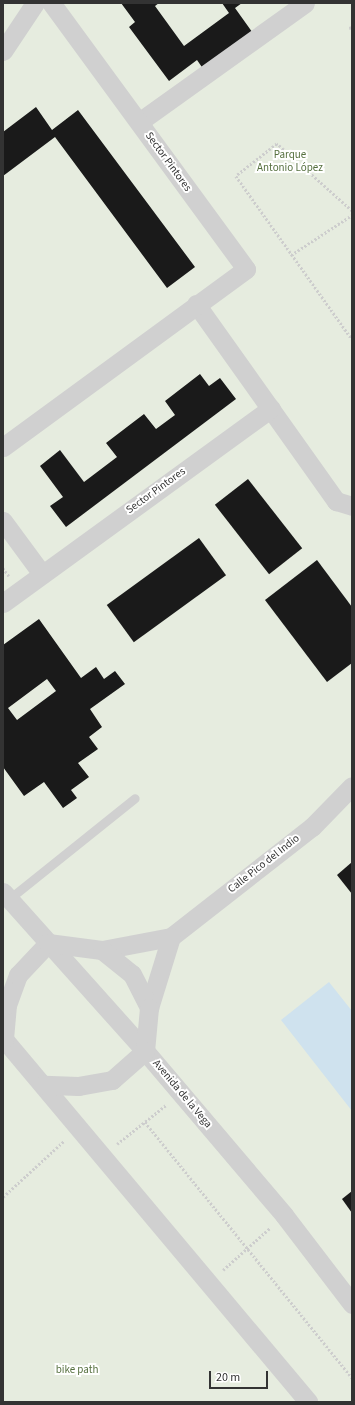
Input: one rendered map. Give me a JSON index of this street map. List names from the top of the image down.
{
  "streets": {
    "street": ["Sector Pintores", "Calle Pico del Indio", "Avenida de la Vega"]
  },
  "parks": ["Parque Antonio López", "bike path"],
  "scale_bar": "20 m"
}
